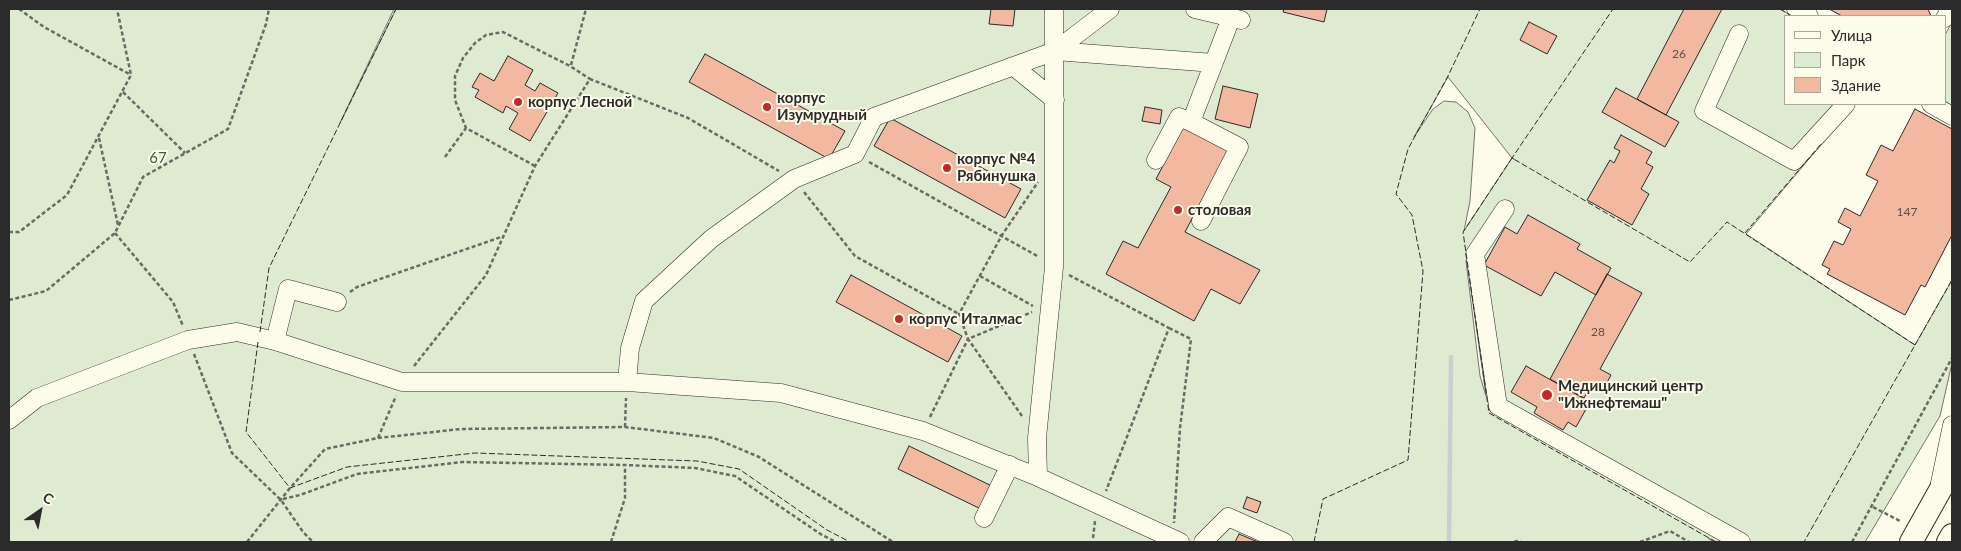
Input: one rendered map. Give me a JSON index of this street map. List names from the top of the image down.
{
  "parks": ["67"],
  "places": [
    "корпус Лесной",
    "корпус Изумрудный",
    "корпус №4 Рябинушка",
    "столовая",
    "корпус Италмас",
    "Медицинский центр \"Ижнефтемаш\""
  ],
  "house_numbers": ["26", "147", "28"],
  "legend": ["Улица", "Парк", "Здание"],
  "north": "top right"
}
